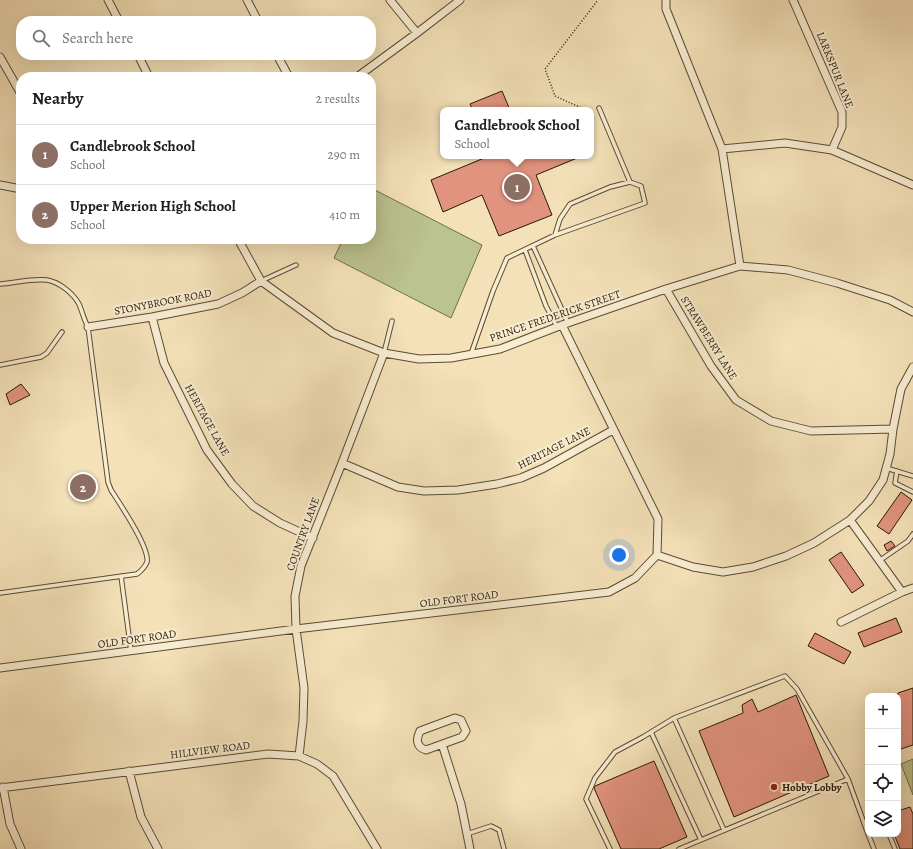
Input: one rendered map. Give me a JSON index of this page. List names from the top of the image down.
{
  "streets": {
    "street": [
      "LARKSPUR LANE",
      "STONYBROOK ROAD",
      "PRINCE FREDERICK STREET",
      "STRAWBERRY LANE",
      "HERITAGE LANE",
      "COUNTRY LANE",
      "OLD FORT ROAD",
      "HILLVIEW ROAD"
    ]
  },
  "crossings": [
    ["STONYBROOK ROAD", "PRINCE FREDERICK STREET"],
    ["STONYBROOK ROAD", "HERITAGE LANE"],
    ["PRINCE FREDERICK STREET", "STRAWBERRY LANE"],
    ["PRINCE FREDERICK STREET", "COUNTRY LANE"],
    ["HERITAGE LANE", "COUNTRY LANE"],
    ["COUNTRY LANE", "OLD FORT ROAD"],
    ["COUNTRY LANE", "HILLVIEW ROAD"]
  ],
  "places": ["Hobby Lobby"],
  "page": {
    "search": "Search here",
    "heading": ["Nearby", "2 results"],
    "popup": ["Candlebrook School", "School"],
    "list": [
      {
        "mark": "1",
        "name": "Candlebrook School",
        "note": "School",
        "value": "290 m"
      },
      {
        "mark": "2",
        "name": "Upper Merion High School",
        "note": "School",
        "value": "410 m"
      }
    ],
    "pins": ["1", "2"],
    "map_buttons": ["+", "−"]
  }
}
